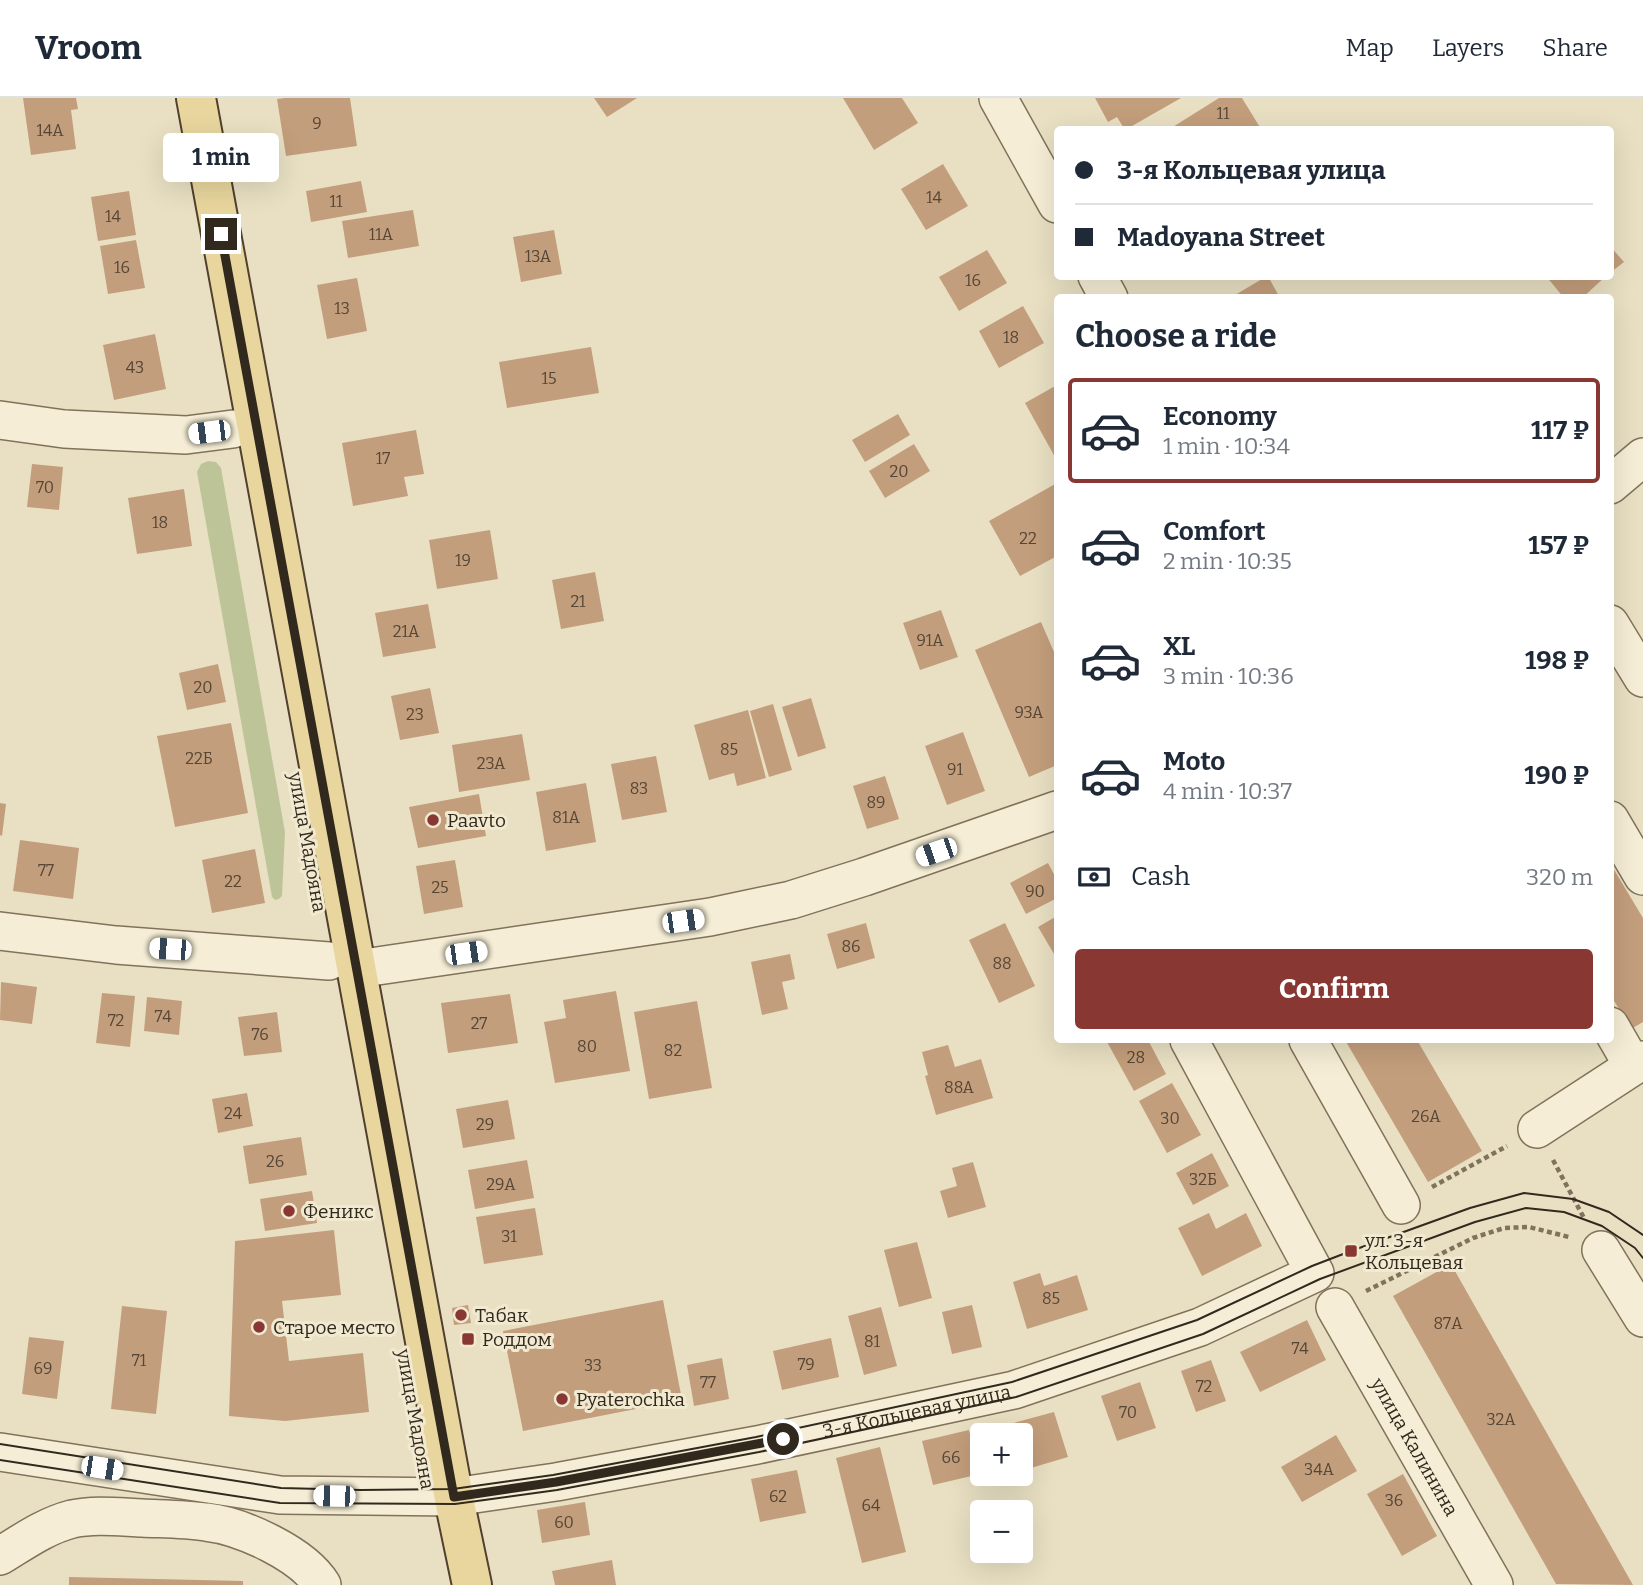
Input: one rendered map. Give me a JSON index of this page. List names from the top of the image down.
{
  "streets": {
    "main road": ["улица Мадояна"],
    "street": ["3-я Кольцевая улица", "улица Калинина"]
  },
  "crossings": [
    ["улица Мадояна", "3-я Кольцевая улица"]
  ],
  "places": {
    "other": [
      "Paavto",
      "Феникс",
      "Табак",
      "Старое место",
      "Pyaterochka"
    ],
    "transit": ["ул. 3-я Кольцевая", "Роддом"]
  },
  "house_numbers": [
    "11",
    "9",
    "14А",
    "14",
    "11",
    "14",
    "11А",
    "13А",
    "16",
    "16",
    "13",
    "18",
    "43",
    "15",
    "17",
    "20",
    "70",
    "18",
    "22",
    "19",
    "21",
    "21А",
    "91А",
    "20",
    "93А",
    "23",
    "85",
    "22Б",
    "23А",
    "91",
    "83",
    "89",
    "81А",
    "77",
    "22",
    "25",
    "90",
    "86",
    "88",
    "74",
    "72",
    "27",
    "76",
    "80",
    "82",
    "28",
    "88А",
    "24",
    "26А",
    "30",
    "29",
    "26",
    "32Б",
    "29А",
    "31",
    "85",
    "87А",
    "81",
    "74",
    "71",
    "79",
    "33",
    "69",
    "77",
    "72",
    "70",
    "32А",
    "66",
    "34А",
    "62",
    "36",
    "64",
    "60"
  ],
  "page": {
    "header": "Vroom",
    "nav": ["Map", "Layers", "Share"],
    "banner": ["3-я Кольцевая улица", "Madoyana Street"],
    "bubble": "1 min",
    "heading": "Choose a ride",
    "list": [
      {
        "name": "Economy",
        "note": "1 min · 10:34",
        "value": "117 ₽"
      },
      {
        "name": "Comfort",
        "note": "2 min · 10:35",
        "value": "157 ₽"
      },
      {
        "name": "XL",
        "note": "3 min · 10:36",
        "value": "198 ₽"
      },
      {
        "name": "Moto",
        "note": "4 min · 10:37",
        "value": "190 ₽"
      }
    ],
    "pay": ["Cash", "320 m"],
    "buttons": "Confirm",
    "map_buttons": ["+", "−"]
  }
}
